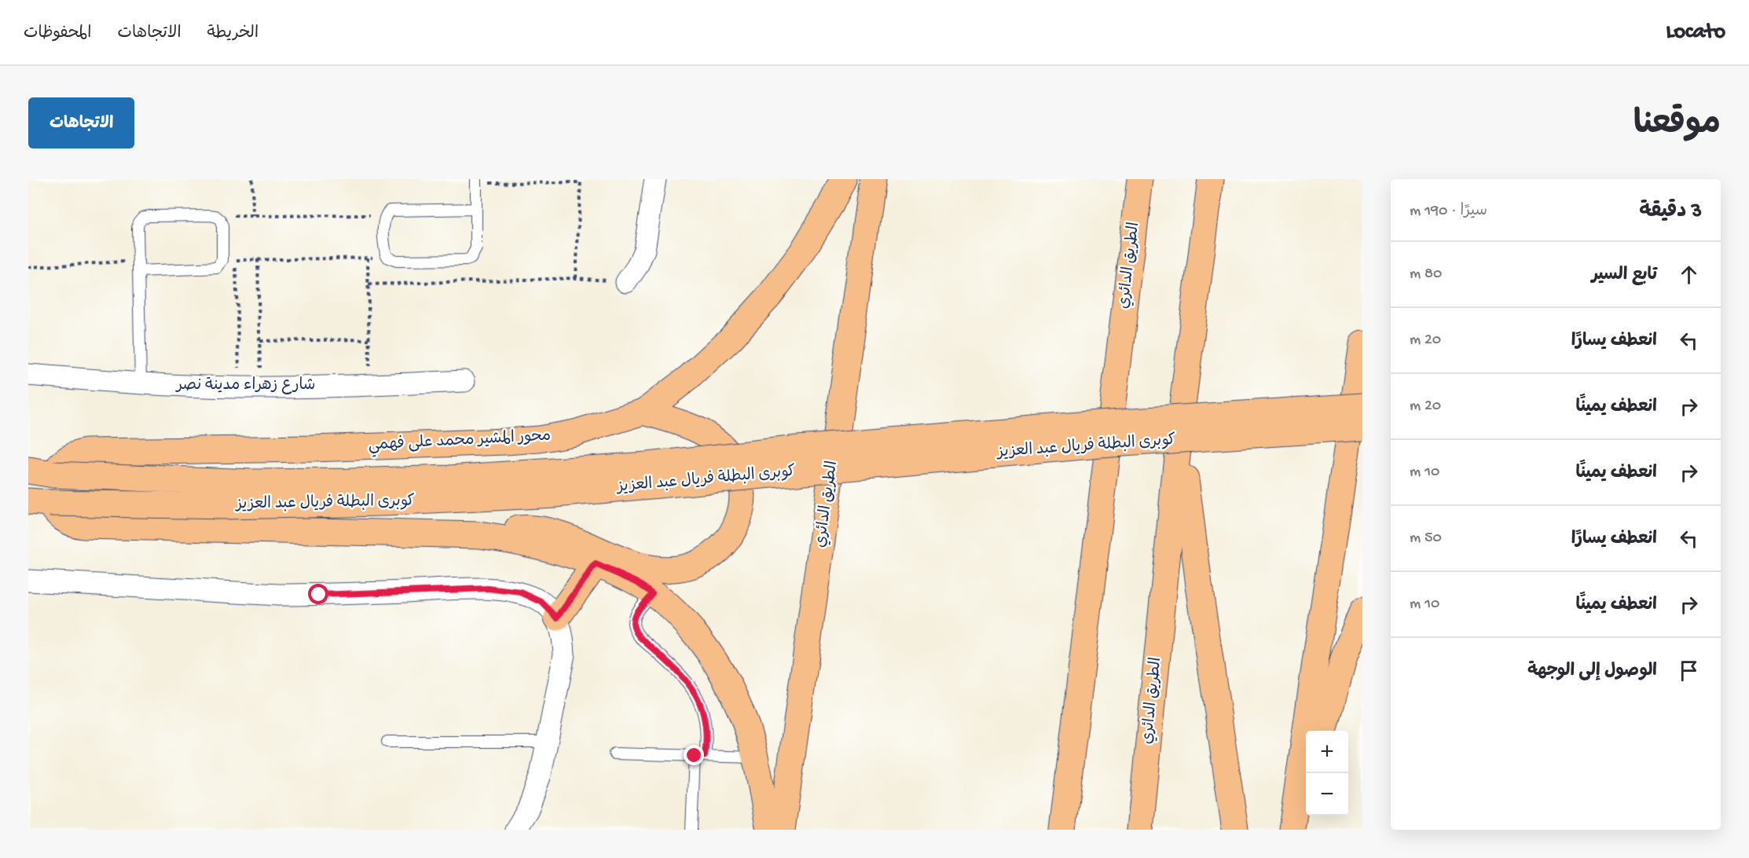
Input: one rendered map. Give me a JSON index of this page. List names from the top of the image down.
{
  "streets": {
    "main road": ["الطريق الدائري", "محور المشير محمد على فهمي", "كوبرى البطلة فريال عبد العزيز"],
    "street": ["شارع زهراء مدينة نصر"]
  },
  "crossings": [
    ["محور المشير محمد على فهمي", "كوبرى البطلة فريال عبد العزيز"]
  ],
  "page": {
    "header": "Locato",
    "nav": ["الخريطة", "الاتجاهات", "المحفوظات"],
    "title": "موقعنا",
    "buttons": "الاتجاهات",
    "heading": ["3 دقيقة", "سيرًا · 190 m"],
    "list": [
      ["تابع السير", "80 m"],
      ["انعطف يسارًا", "20 m"],
      ["انعطف يمينًا", "20 m"],
      ["انعطف يمينًا", "10 m"],
      ["انعطف يسارًا", "50 m"],
      ["انعطف يمينًا", "10 m"],
      "الوصول إلى الوجهة"
    ],
    "map_buttons": ["+", "−"]
  }
}
